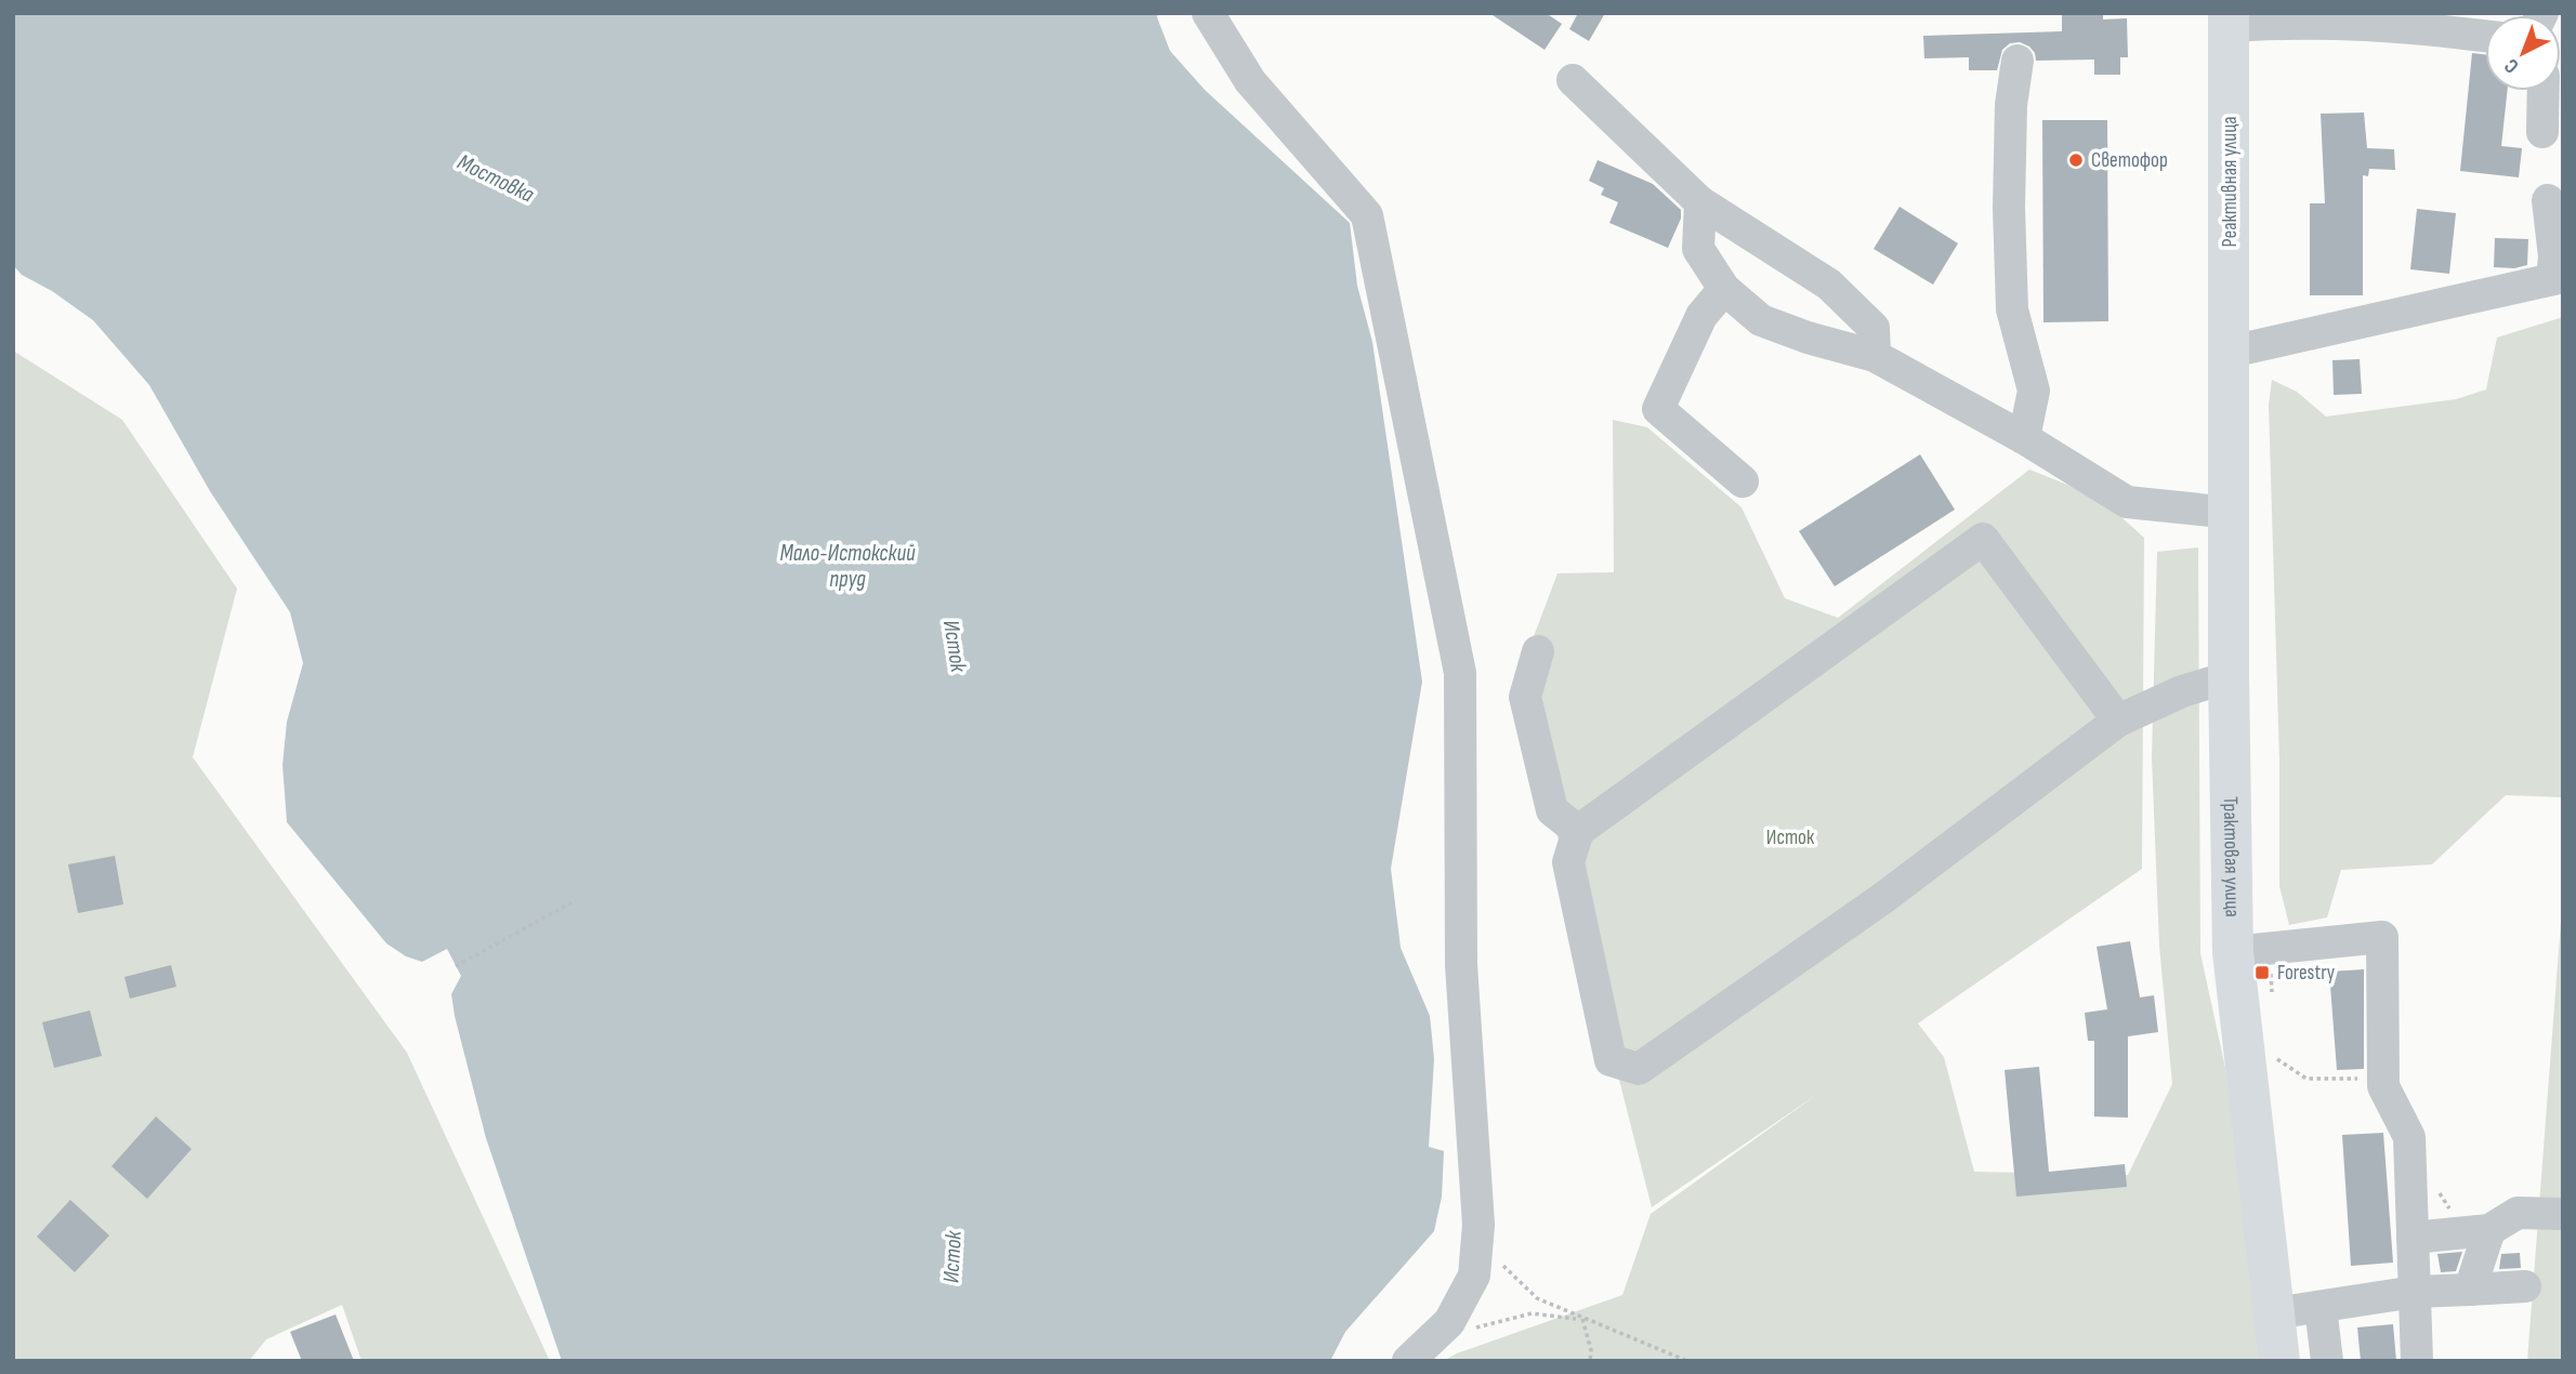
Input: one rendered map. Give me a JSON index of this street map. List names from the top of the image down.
{
  "streets": {
    "main road": ["Реактивная улица", "Трактовая улица"]
  },
  "crossings": [
    ["Реактивная улица", "Трактовая улица"]
  ],
  "water": ["Мостовка", "Мало-Истокский пруд", "Исток"],
  "parks": ["Исток"],
  "places": {
    "other": ["Светофор"],
    "transit": ["Forestry"]
  },
  "north": "bottom left"
}
